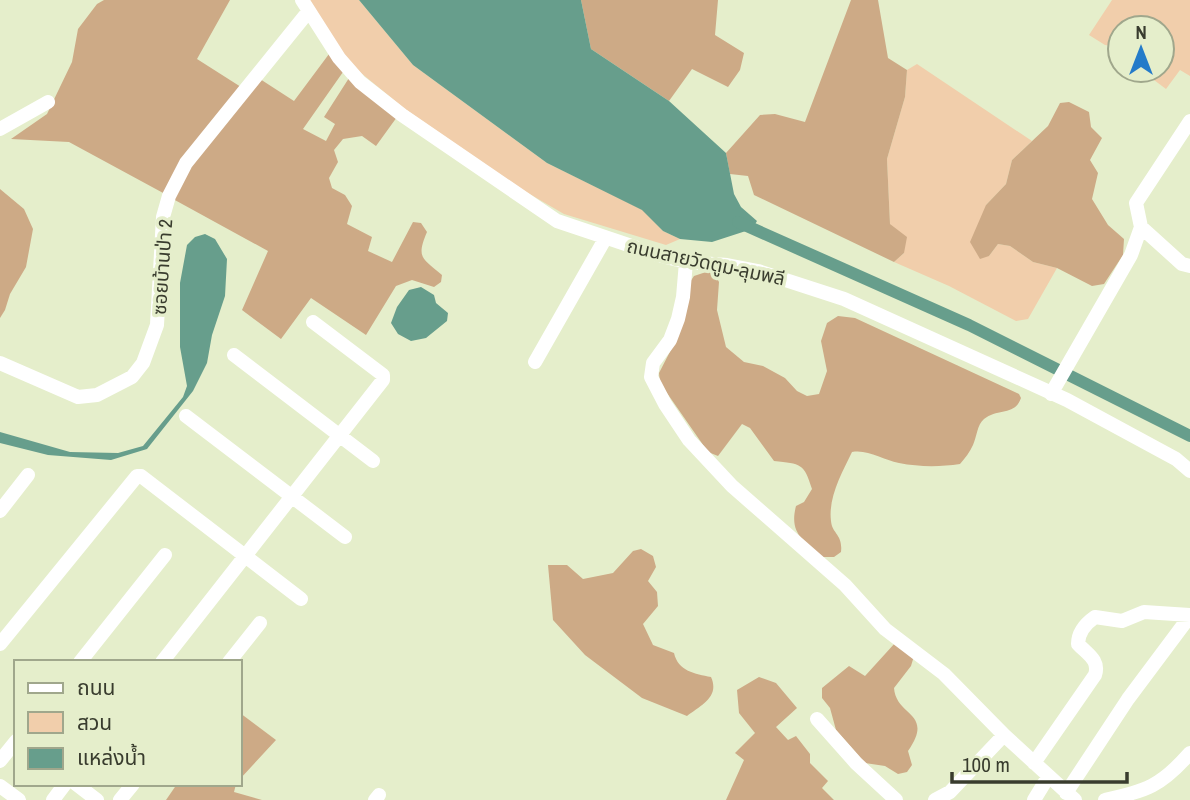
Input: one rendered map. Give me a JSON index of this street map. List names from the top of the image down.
{
  "streets": {
    "street": ["ถนนสายวัดตูม-ลุมพลี", "ซอยบ้านป่า 2"]
  },
  "crossings": [
    ["ถนนสายวัดตูม-ลุมพลี", "ซอยบ้านป่า 2"]
  ],
  "legend": ["ถนน", "สวน", "แหล่งน้ำ"],
  "scale_bar": "100 m",
  "north": "top"
}
